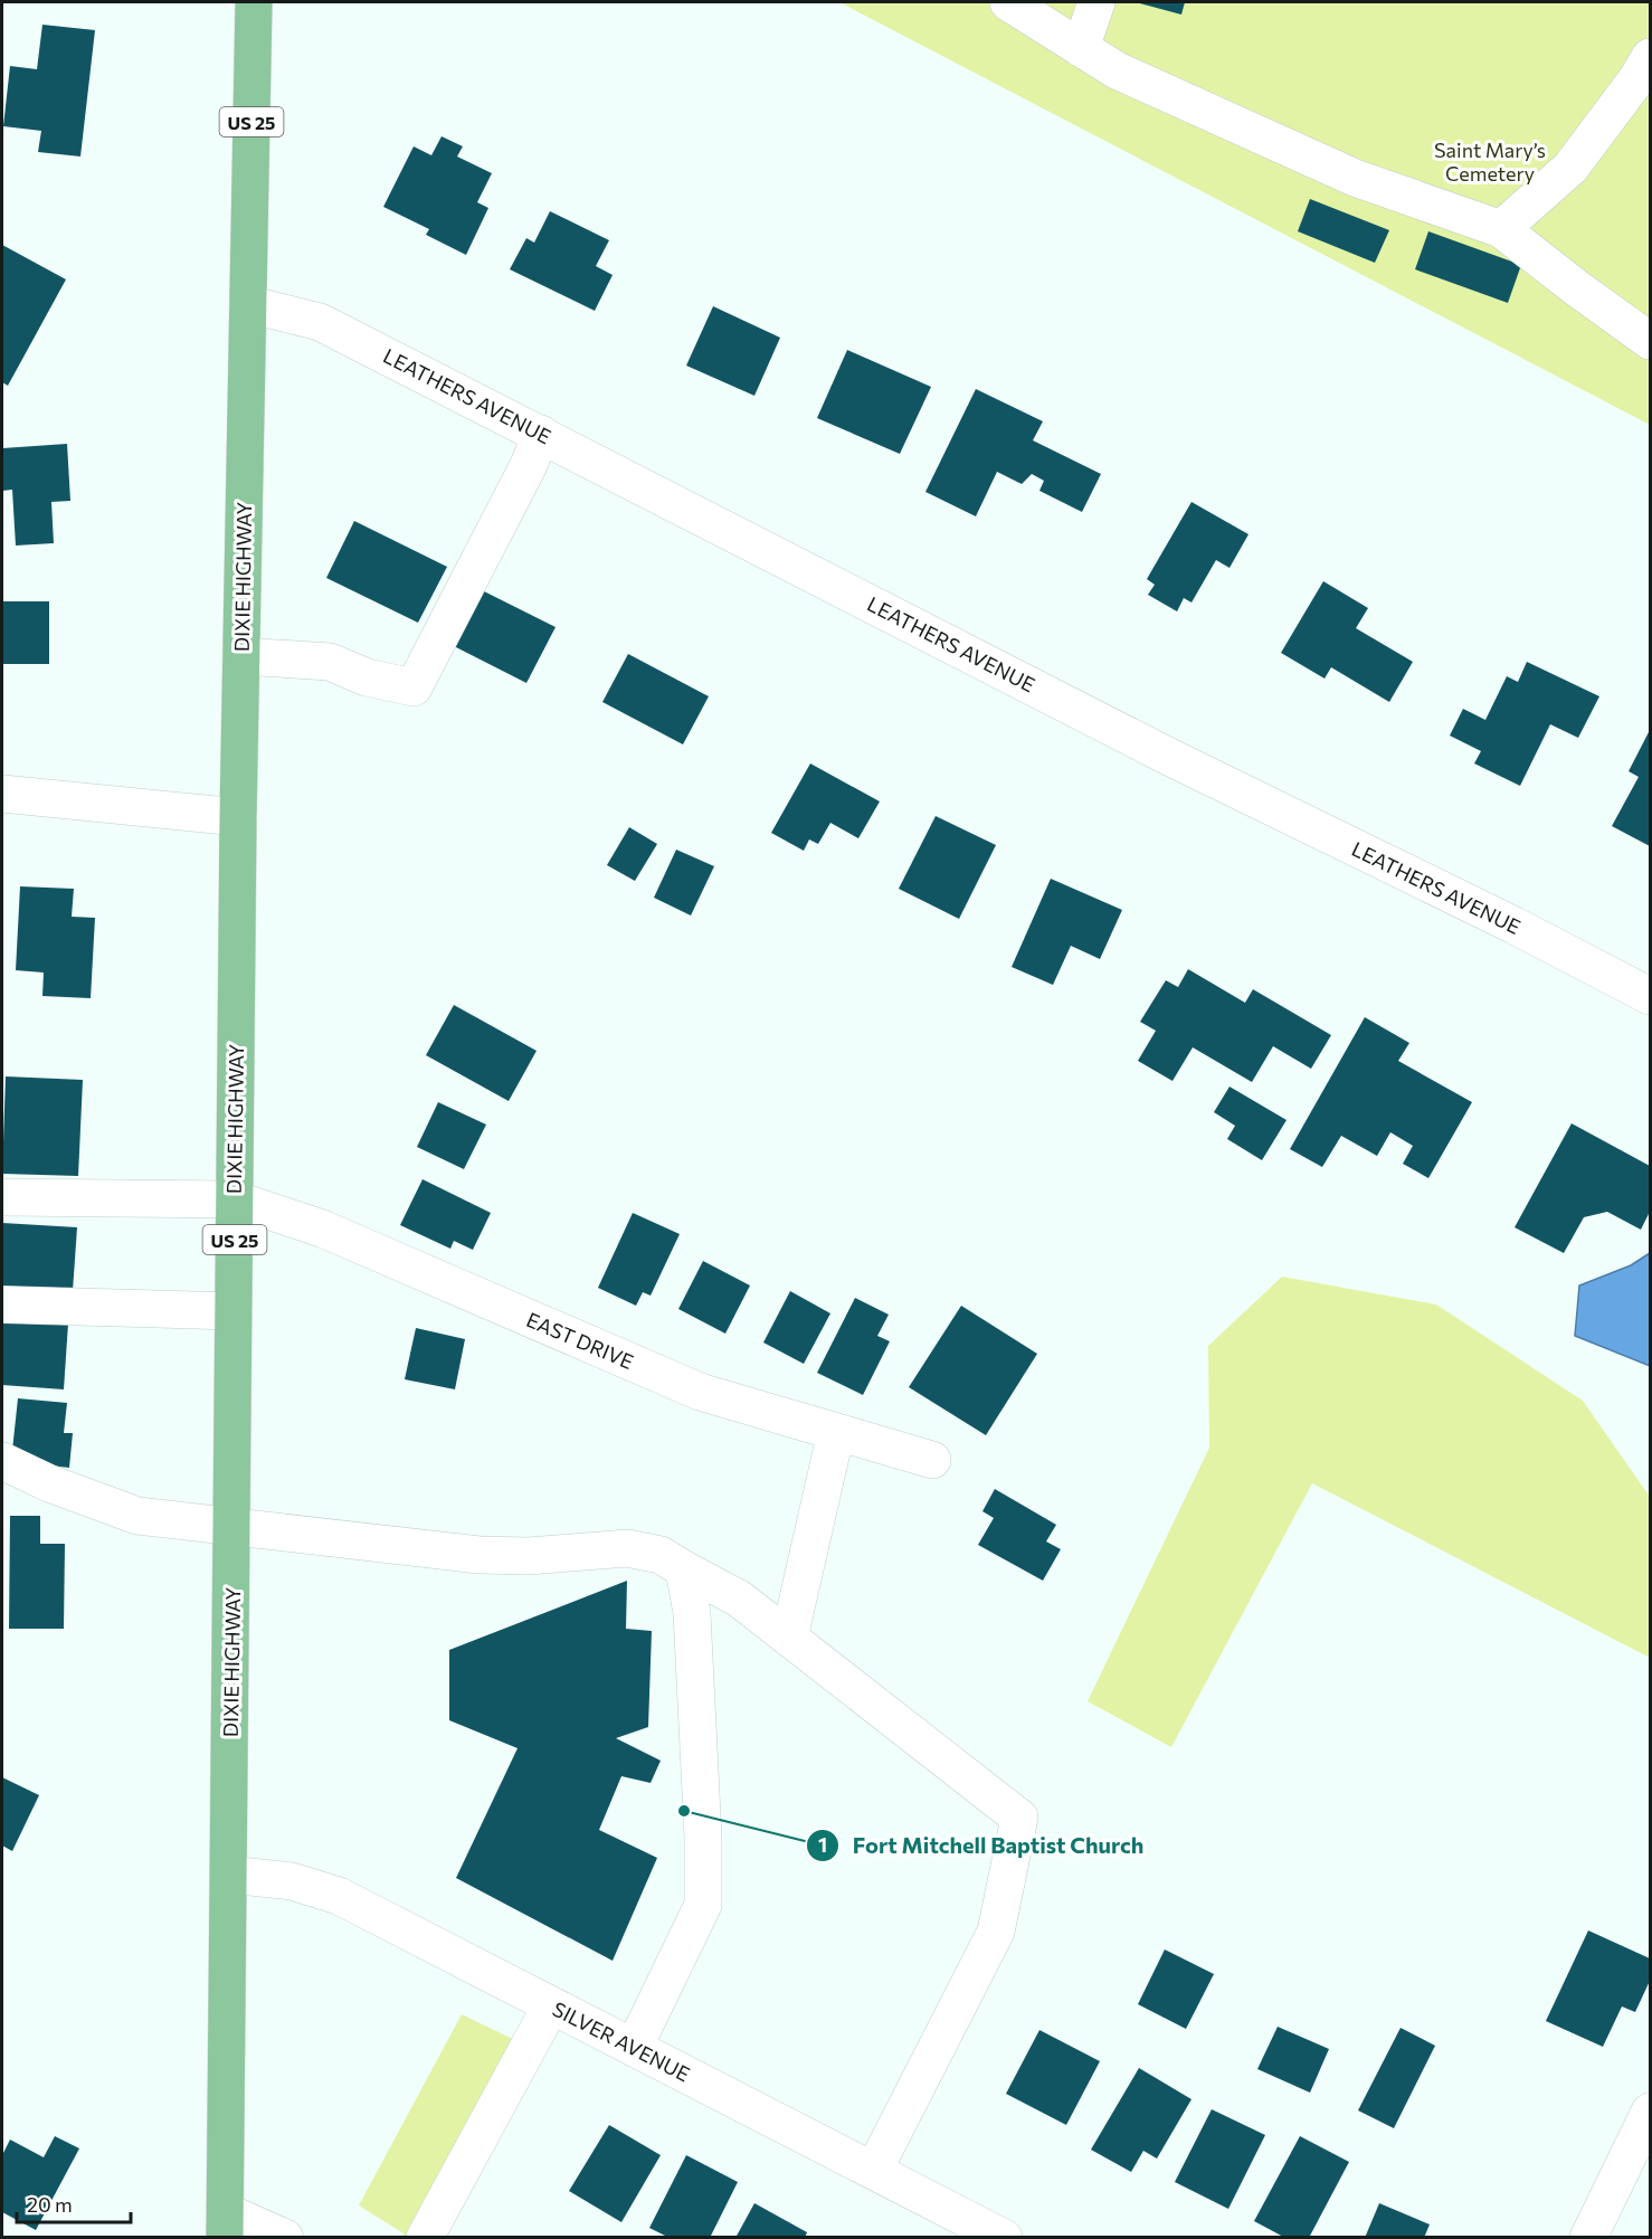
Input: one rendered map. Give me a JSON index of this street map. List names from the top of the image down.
{
  "streets": {
    "main road": ["US 25", "DIXIE HIGHWAY"],
    "street": ["LEATHERS AVENUE", "EAST DRIVE", "SILVER AVENUE"]
  },
  "crossings": [
    ["LEATHERS AVENUE", "DIXIE HIGHWAY"],
    ["DIXIE HIGHWAY", "EAST DRIVE"],
    ["DIXIE HIGHWAY", "SILVER AVENUE"]
  ],
  "parks": ["Saint Mary’s Cemetery"],
  "places": ["Fort Mitchell Baptist Church"],
  "scale_bar": "20 m"
}
